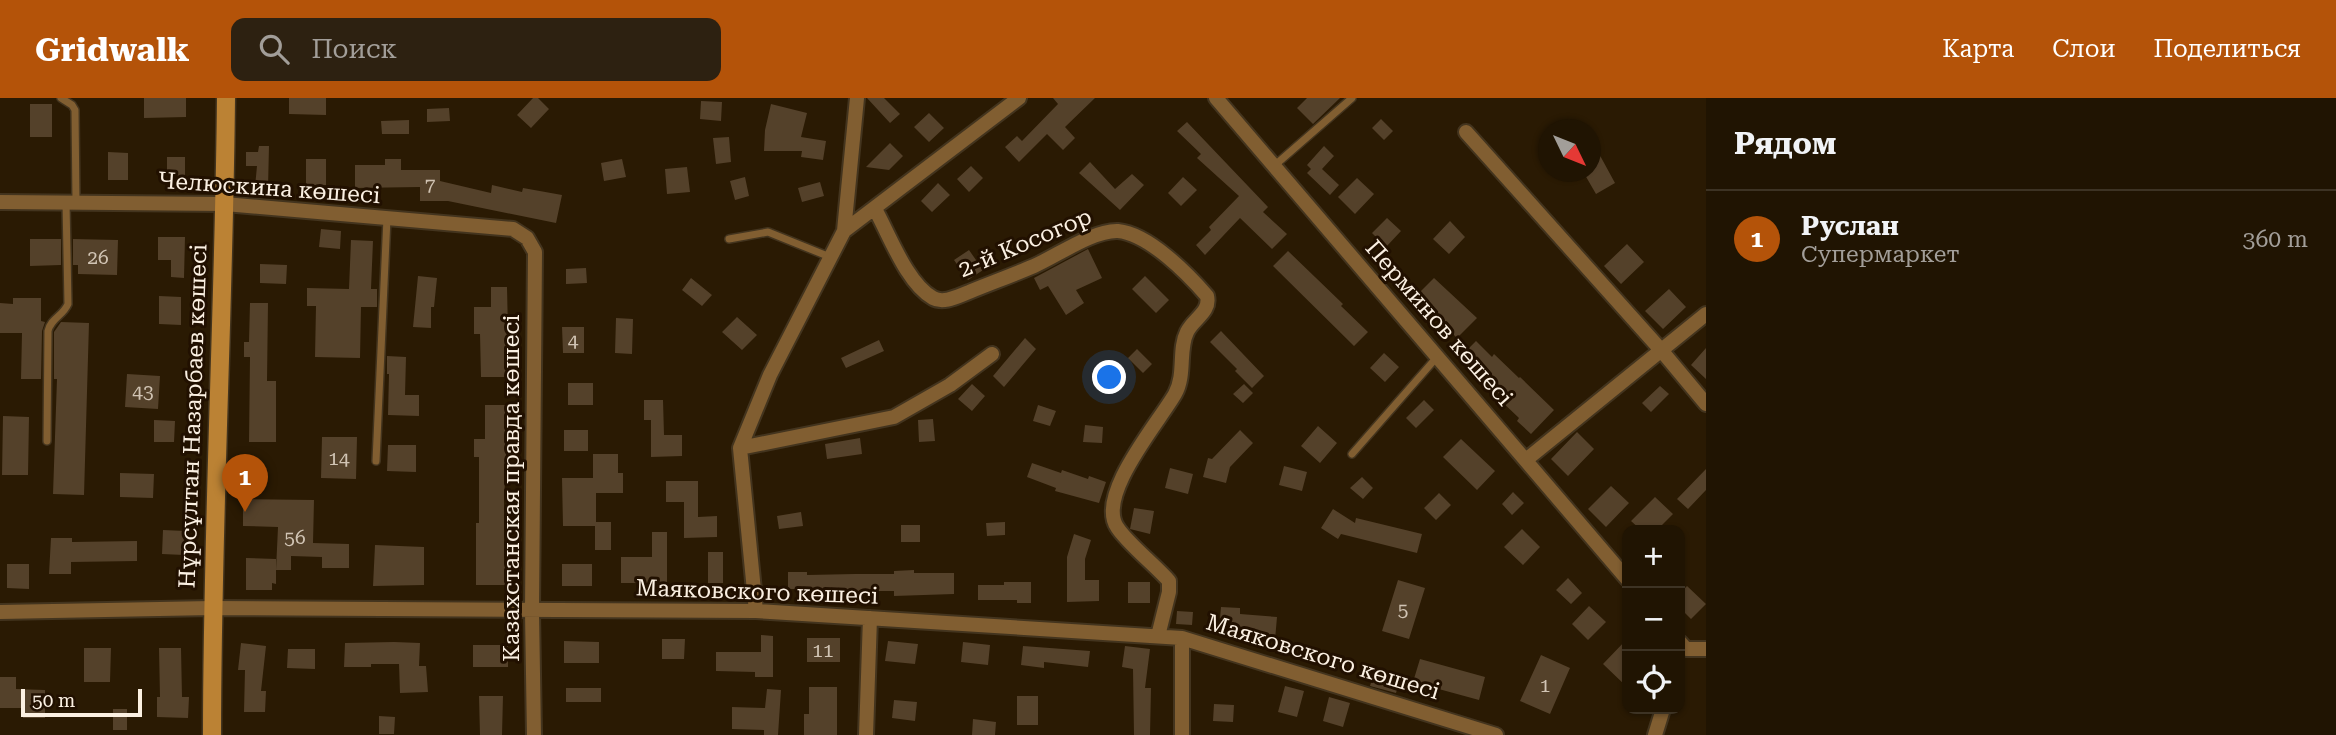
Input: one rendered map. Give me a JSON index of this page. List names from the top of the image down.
{
  "streets": {
    "street": [
      "Челюскина көшесі",
      "2-й Косогор",
      "Перминов көшесі",
      "Нұрсұлтан Назарбаев көшесі",
      "Казахстанская правда көшесі",
      "Маяковского көшесі"
    ]
  },
  "crossings": [
    ["Челюскина көшесі", "Нұрсұлтан Назарбаев көшесі"],
    ["Челюскина көшесі", "Казахстанская правда көшесі"],
    ["2-й Косогор", "Маяковского көшесі"],
    ["Нұрсұлтан Назарбаев көшесі", "Маяковского көшесі"],
    ["Казахстанская правда көшесі", "Маяковского көшесі"]
  ],
  "house_numbers": [
    "7",
    "26",
    "4",
    "43",
    "14",
    "56",
    "5",
    "11",
    "1"
  ],
  "scale_bar": "50 m",
  "north": "bottom right",
  "page": {
    "header": "Gridwalk",
    "search": "Поиск",
    "nav": ["Карта", "Слои", "Поделиться"],
    "heading": "Рядом",
    "list": [
      {
        "mark": "1",
        "name": "Руслан",
        "note": "Супермаркет",
        "value": "360 m"
      }
    ],
    "pins": "1",
    "map_buttons": ["+", "−"],
    "scale": "50 m"
  }
}
